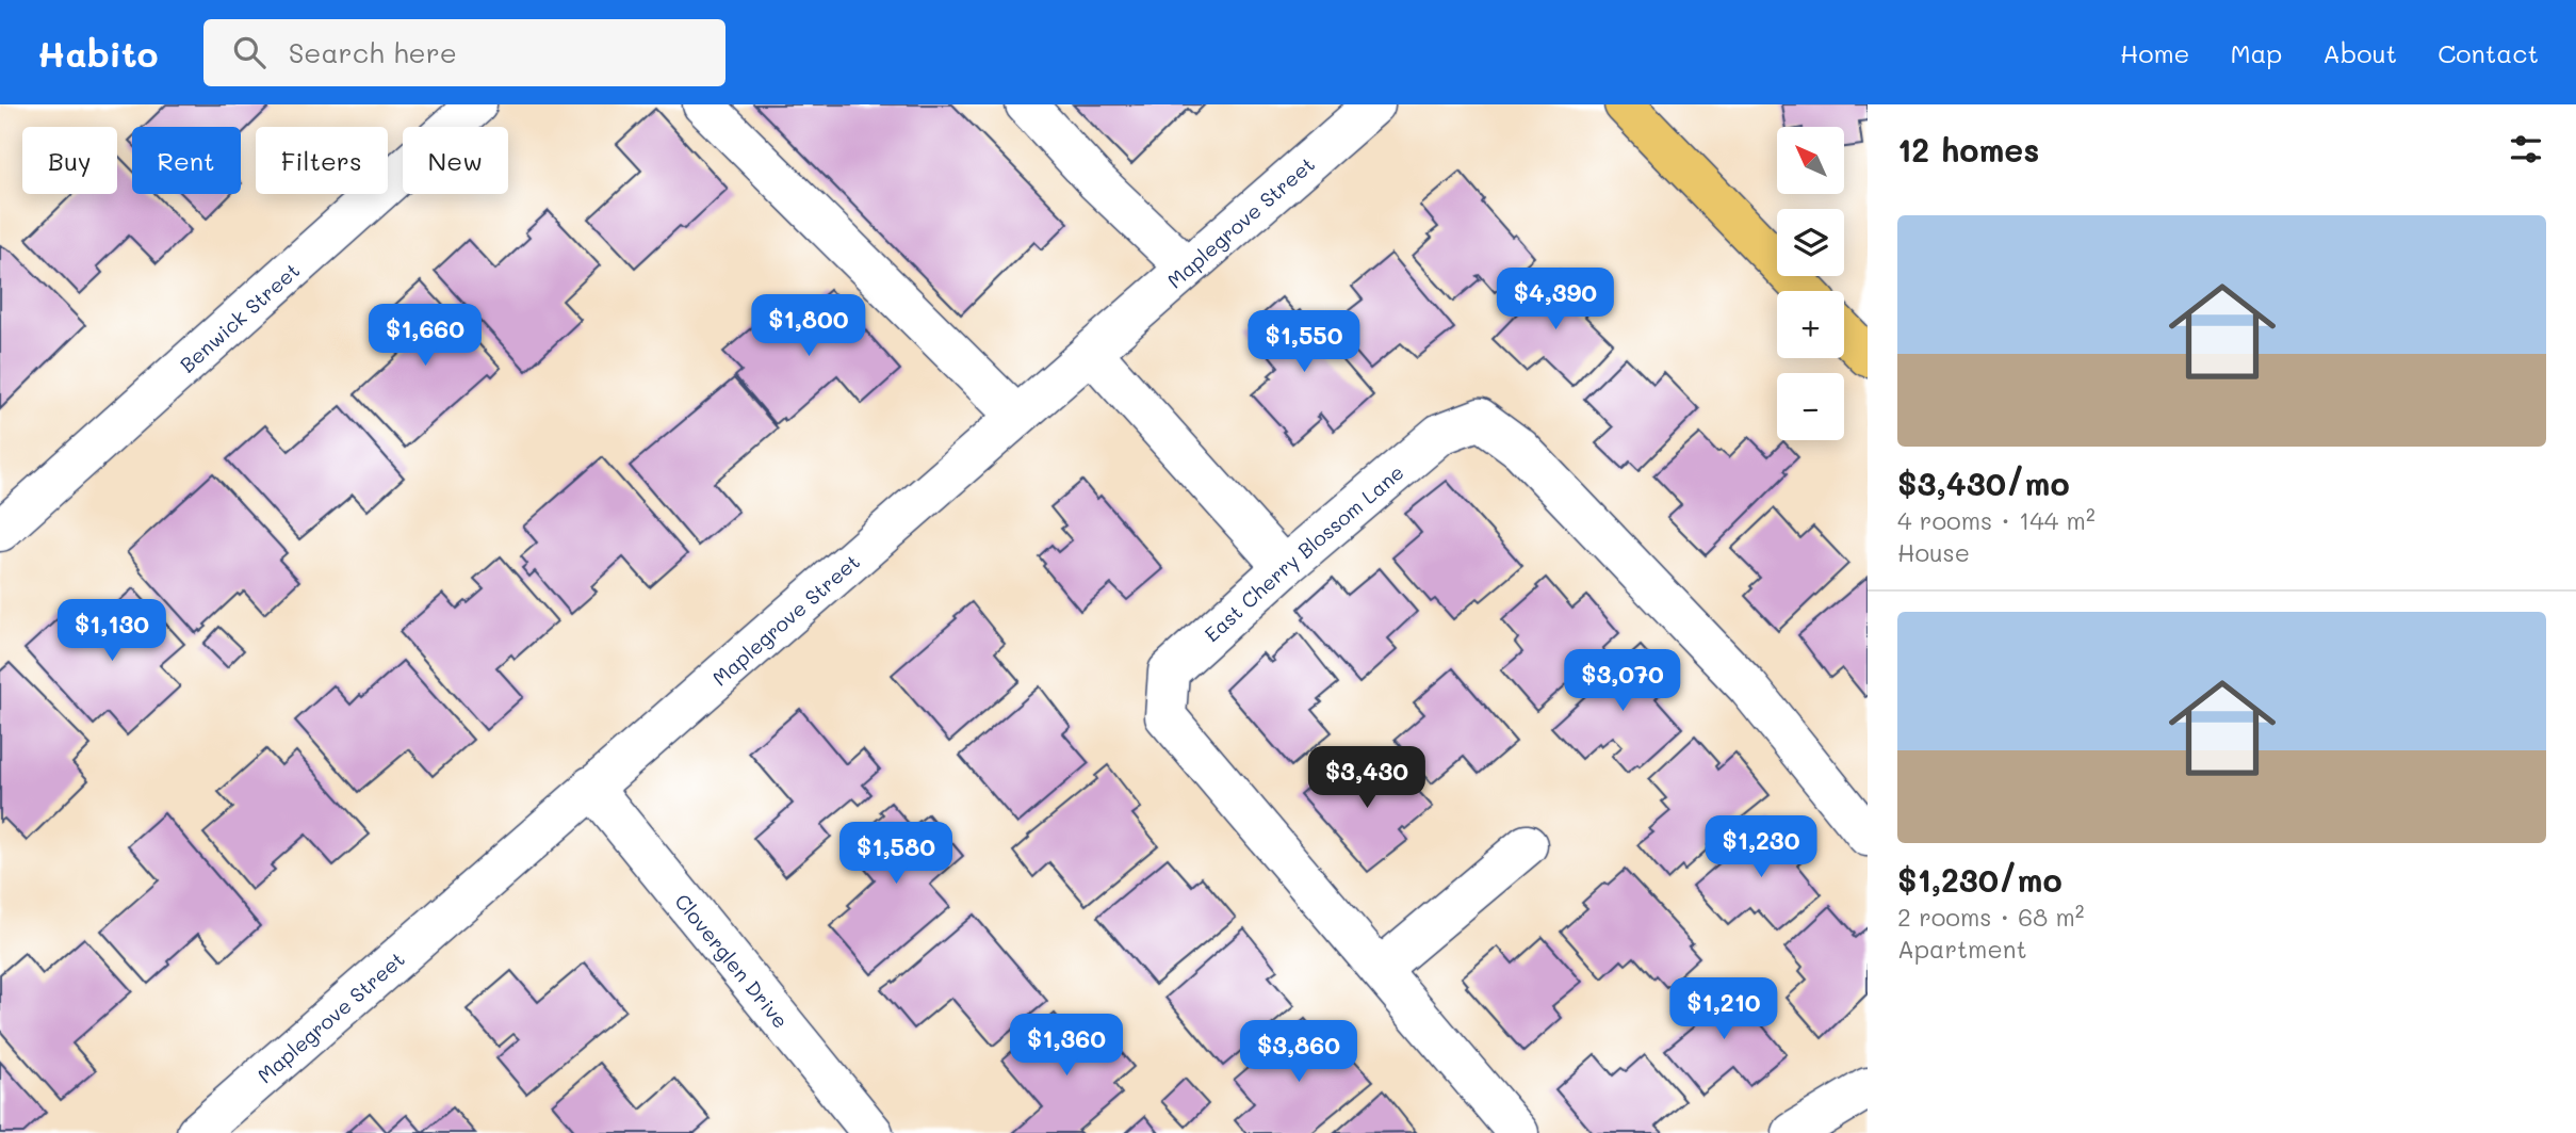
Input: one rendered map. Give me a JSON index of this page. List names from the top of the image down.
{
  "streets": {
    "street": [
      "Maplegrove Street",
      "Benwick Street",
      "East Cherry Blossom Lane",
      "Cloverglen Drive"
    ]
  },
  "crossings": [
    ["Maplegrove Street", "Cloverglen Drive"]
  ],
  "north": "top left",
  "page": {
    "header": "Habito",
    "search": "Search here",
    "nav": [
      "Home",
      "Map",
      "About",
      "Contact"
    ],
    "heading": "12 homes",
    "map_buttons": ["+", "−"],
    "chip": [
      "Buy",
      "Rent",
      "Filters",
      "New"
    ],
    "list": [
      {
        "name": "$3,430/mo",
        "note": "4 rooms · 144 m² · House"
      },
      {
        "name": "$1,230/mo",
        "note": "2 rooms · 68 m² · Apartment"
      }
    ],
    "price": [
      "$4,390",
      "$1,800",
      "$1,660",
      "$1,550",
      "$1,130",
      "$3,070",
      "$3,430",
      "$1,230",
      "$1,580",
      "$1,210",
      "$1,360",
      "$3,860"
    ]
  }
}
